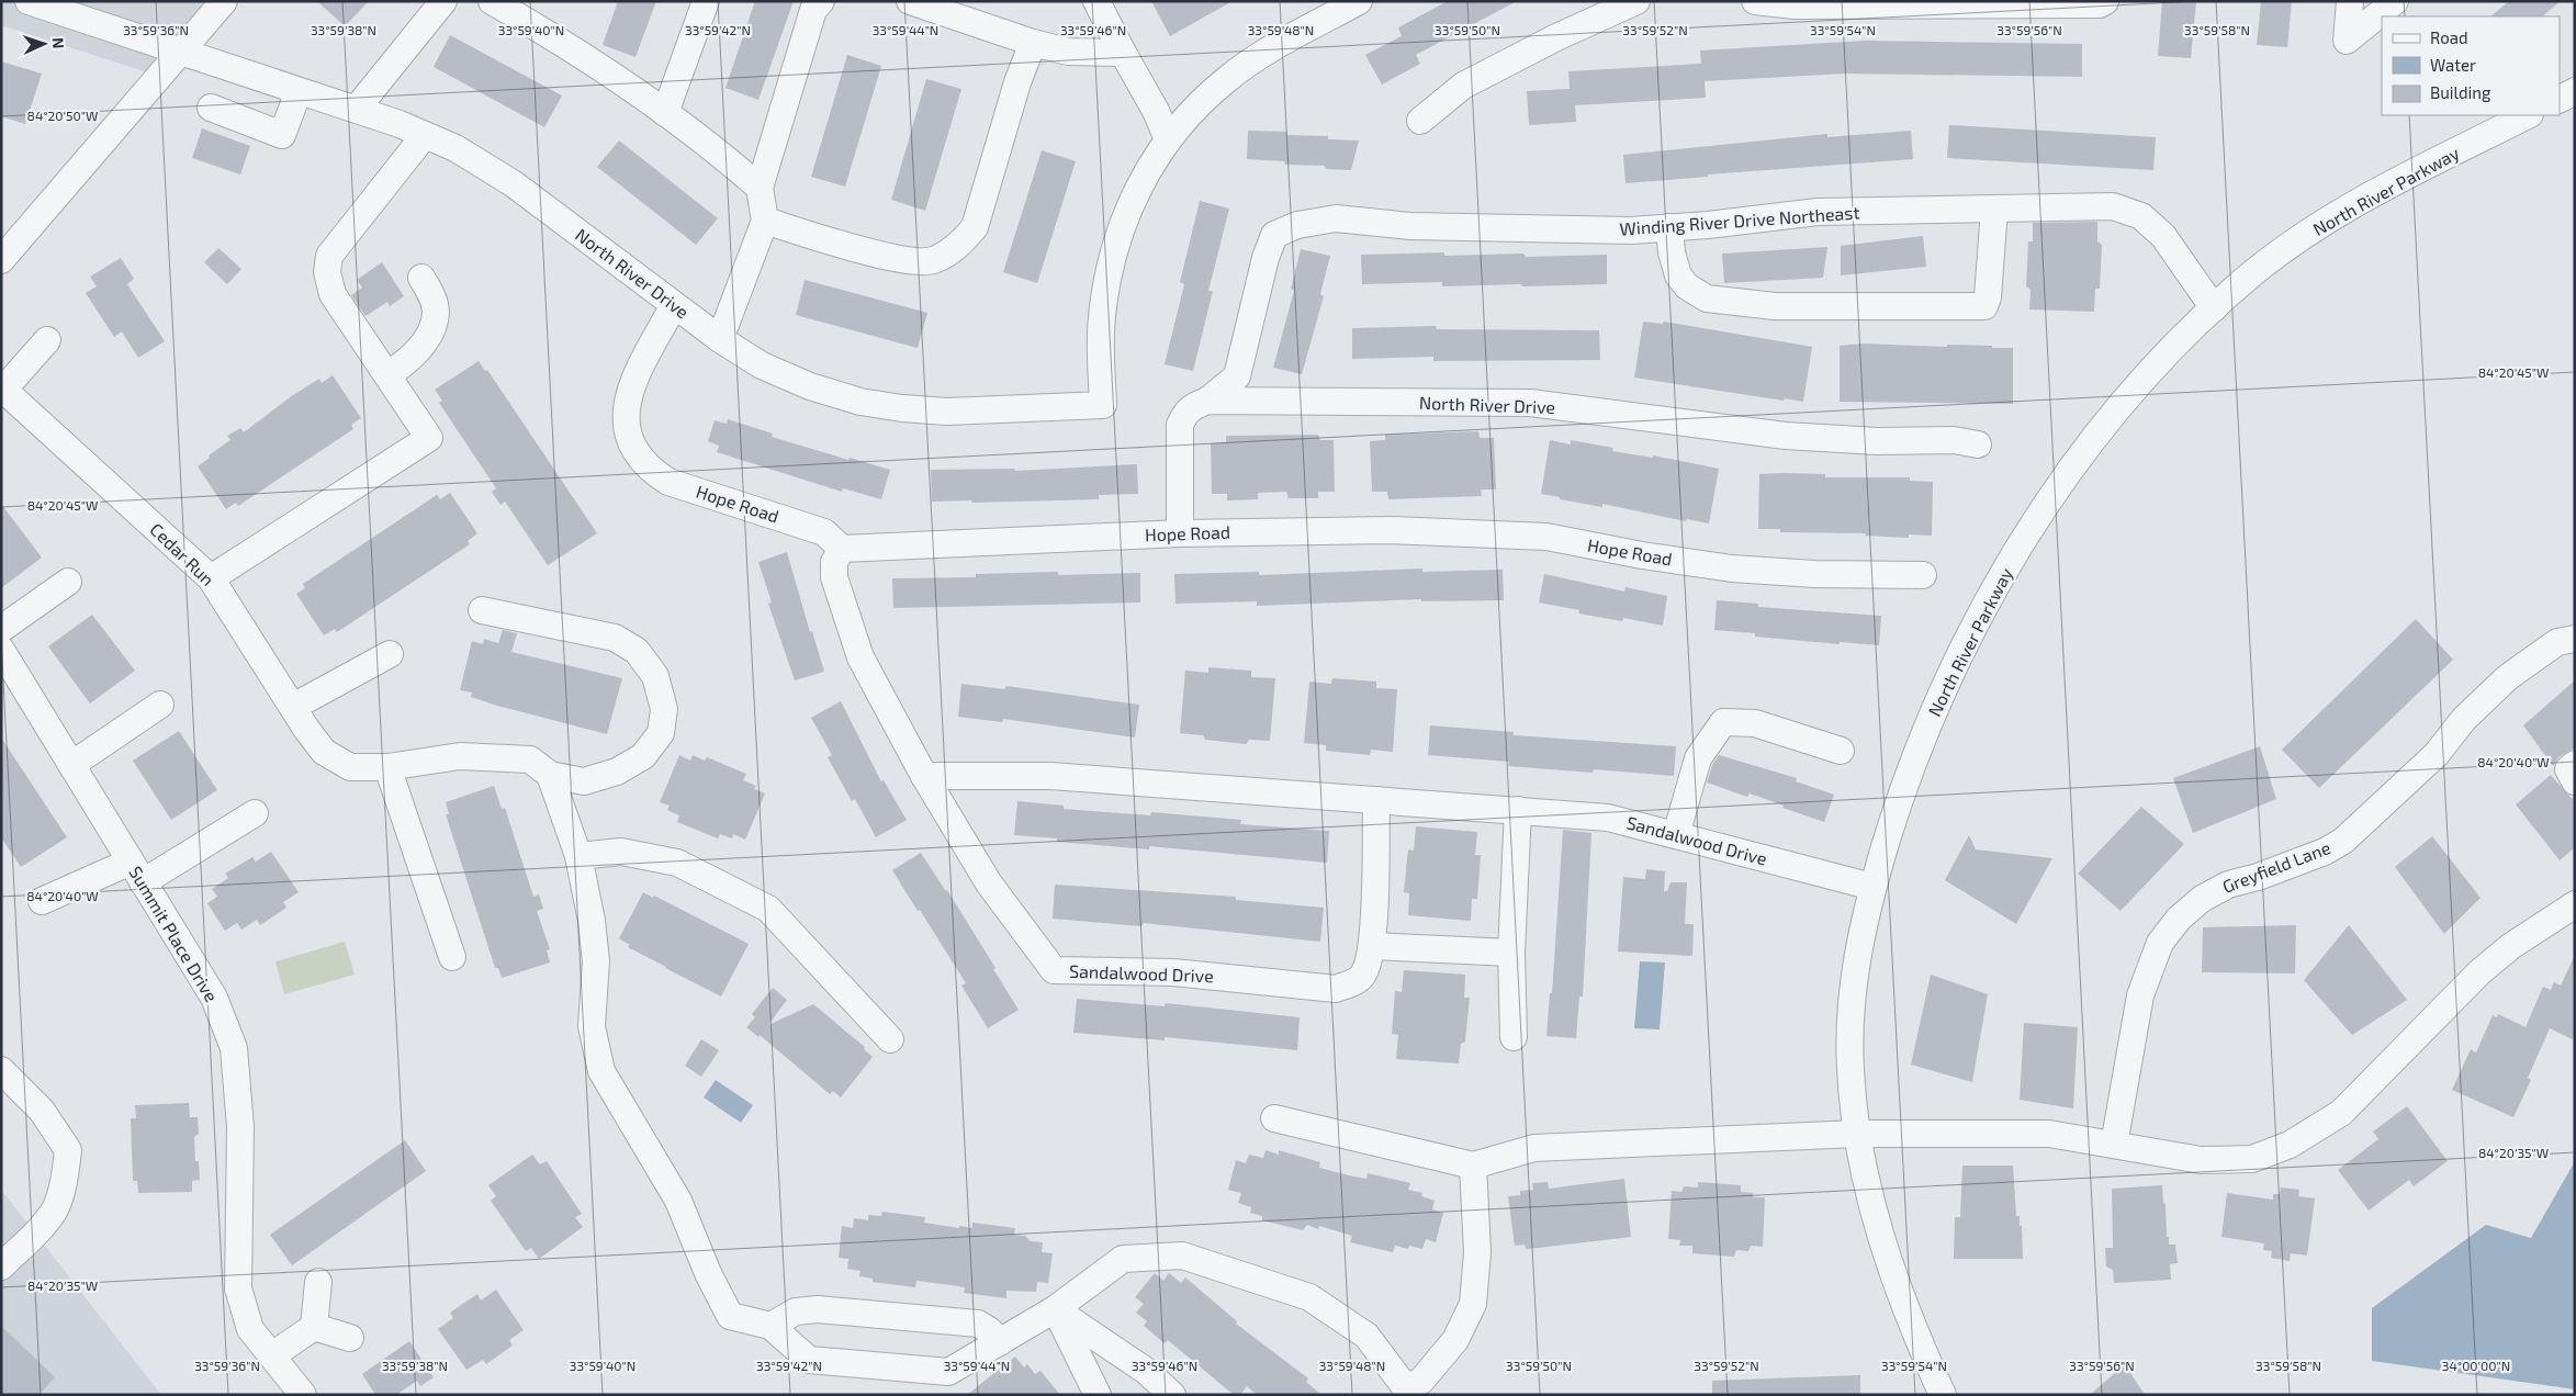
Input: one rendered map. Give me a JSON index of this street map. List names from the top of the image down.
{
  "streets": {
    "street": [
      "North River Parkway",
      "Winding River Drive Northeast",
      "North River Drive",
      "Hope Road",
      "Cedar Run",
      "Sandalwood Drive",
      "Greyfield Lane",
      "Summit Place Drive"
    ]
  },
  "crossings": [
    ["North River Parkway", "Winding River Drive Northeast"],
    ["North River Parkway", "Sandalwood Drive"],
    ["Winding River Drive Northeast", "North River Drive"],
    ["North River Drive", "Hope Road"],
    ["Hope Road", "Sandalwood Drive"]
  ],
  "legend": ["Road", "Water", "Building"],
  "north": "right",
  "coordinates": [
    "33°59'36\"N",
    "33°59'38\"N",
    "33°59'40\"N",
    "33°59'42\"N",
    "33°59'44\"N",
    "33°59'46\"N",
    "33°59'48\"N",
    "33°59'50\"N",
    "33°59'52\"N",
    "33°59'54\"N",
    "33°59'56\"N",
    "33°59'58\"N",
    "84°20'50\"W",
    "84°20'45\"W",
    "84°20'40\"W",
    "84°20'35\"W",
    "34°00'00\"N"
  ]
}
